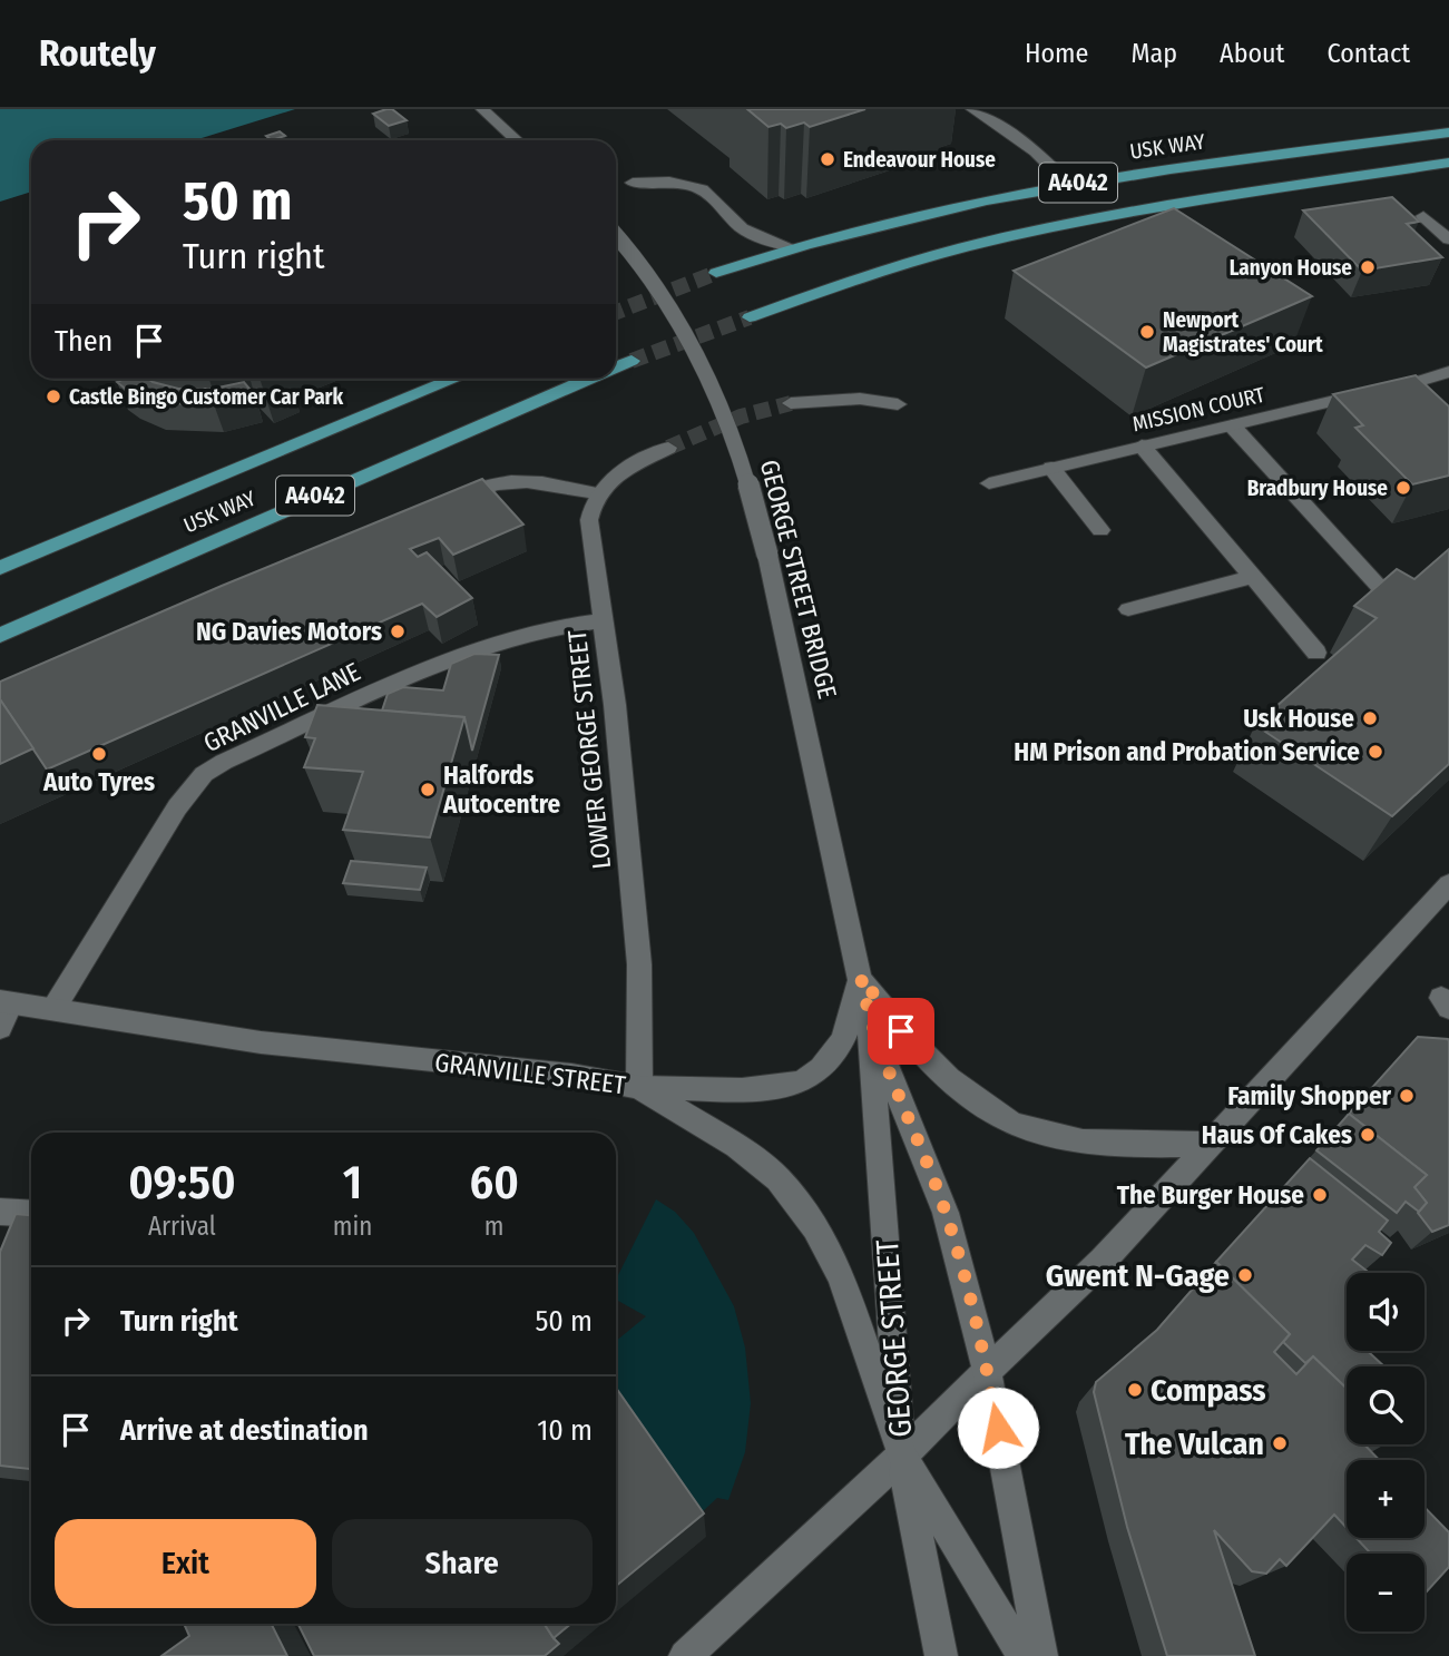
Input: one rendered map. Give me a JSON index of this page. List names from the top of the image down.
{
  "streets": {
    "main road": ["USK WAY", "A4042"],
    "street": [
      "MISSION COURT",
      "GEORGE STREET BRIDGE",
      "GRANVILLE LANE",
      "LOWER GEORGE STREET",
      "GRANVILLE STREET",
      "GEORGE STREET"
    ]
  },
  "crossings": [
    ["GEORGE STREET BRIDGE", "GEORGE STREET"],
    ["GRANVILLE LANE", "LOWER GEORGE STREET"],
    ["GRANVILLE LANE", "GRANVILLE STREET"],
    ["LOWER GEORGE STREET", "GRANVILLE STREET"],
    ["GRANVILLE STREET", "GEORGE STREET"]
  ],
  "places": [
    "Endeavour House",
    "Lanyon House",
    "Newport Magistrates' Court",
    "Castle Bingo Customer Car Park",
    "Bradbury House",
    "NG Davies Motors",
    "Usk House",
    "HM Prison and Probation Service",
    "Auto Tyres",
    "Halfords Autocentre",
    "Family Shopper",
    "Haus Of Cakes",
    "The Burger House",
    "Gwent N-Gage",
    "Compass",
    "The Vulcan"
  ],
  "page": {
    "header": "Routely",
    "nav": [
      "Home",
      "Map",
      "About",
      "Contact"
    ],
    "turn": ["50 m", "Turn right"],
    "then": "Then",
    "eta": [
      "09:50",
      "Arrival",
      "1",
      "min",
      "60",
      "m"
    ],
    "list": [
      {
        "name": "Turn right",
        "value": "50 m"
      },
      {
        "name": "Arrive at destination",
        "value": "10 m"
      }
    ],
    "map_buttons": ["+", "−"],
    "buttons": ["Exit", "Share"]
  }
}
